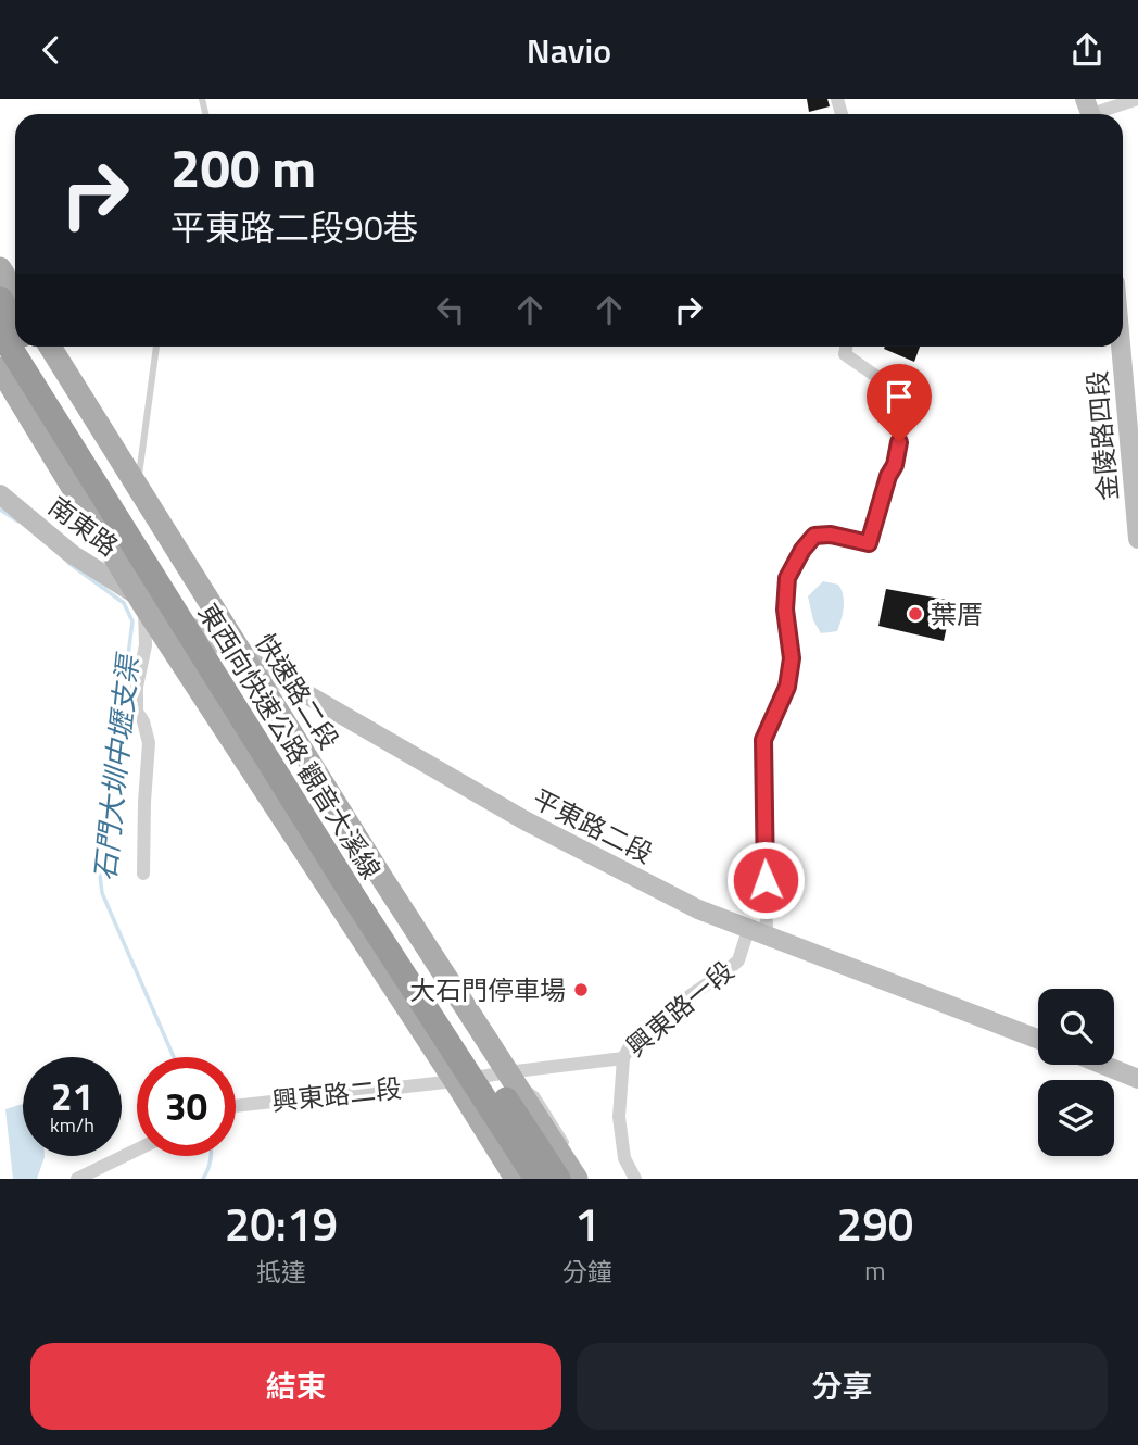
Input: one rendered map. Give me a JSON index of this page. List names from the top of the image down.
{
  "streets": {
    "highway": ["東西向快速公路 觀音大溪線"],
    "main road": ["快速路二段"],
    "street": [
      "金陵路四段",
      "南東路",
      "平東路二段",
      "興東路一段",
      "興東路二段"
    ]
  },
  "crossings": [
    ["南東路", "平東路二段"],
    ["快速路二段", "平東路二段"],
    ["快速路二段", "興東路一段"],
    ["平東路二段", "興東路一段"],
    ["興東路一段", "興東路二段"]
  ],
  "water": ["石門大圳中壢支渠"],
  "places": ["葉厝", "大石門停車場"],
  "page": {
    "header": "Navio",
    "turn": ["200 m", "平東路二段90巷"],
    "speed": "21 km/h",
    "limit": "30",
    "eta": [
      "20:19",
      "抵達",
      "1",
      "分鐘",
      "290",
      "m"
    ],
    "buttons": ["結束", "分享"]
  }
}
